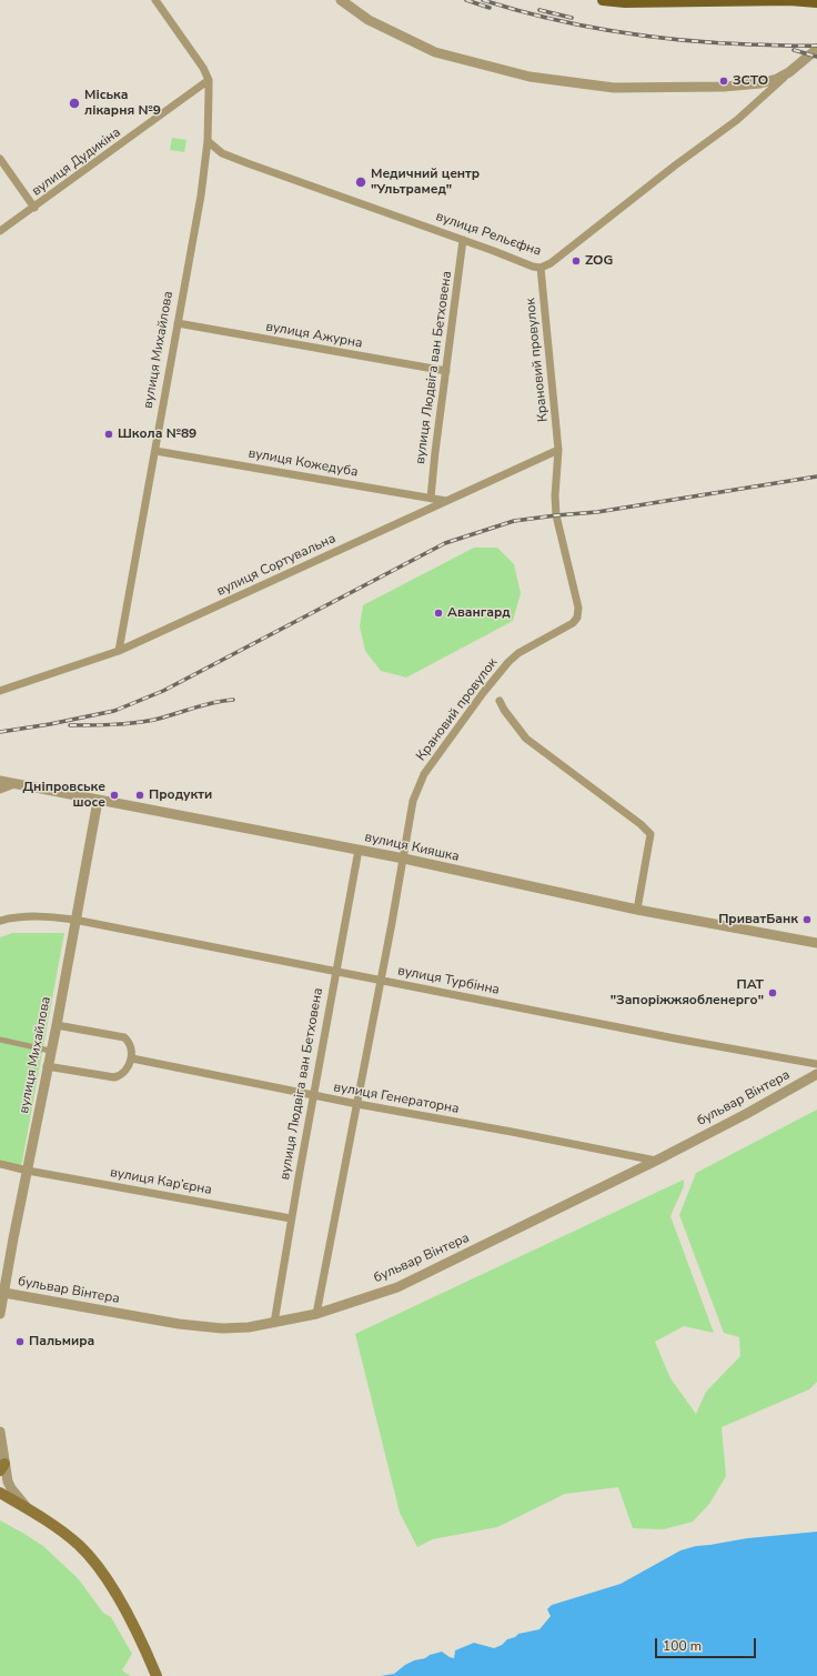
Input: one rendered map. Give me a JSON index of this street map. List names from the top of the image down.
{
  "streets": {
    "street": [
      "вулиця Дудикіна",
      "вулиця Рельєфна",
      "вулиця Ажурна",
      "вулиця Михайлова",
      "Крановий провулок",
      "вулиця Людвіга ван Бетховена",
      "вулиця Кожедуба",
      "вулиця Сортувальна",
      "вулиця Кияшка",
      "вулиця Турбінна",
      "вулиця Генераторна",
      "бульвар Вінтера",
      "вулиця Кар’єрна"
    ]
  },
  "crossings": [
    ["вулиця Дудикіна", "вулиця Михайлова"],
    ["вулиця Рельєфна", "вулиця Михайлова"],
    ["вулиця Рельєфна", "Крановий провулок"],
    ["вулиця Рельєфна", "вулиця Людвіга ван Бетховена"],
    ["вулиця Ажурна", "вулиця Михайлова"],
    ["вулиця Ажурна", "вулиця Людвіга ван Бетховена"],
    ["вулиця Михайлова", "вулиця Кожедуба"],
    ["вулиця Михайлова", "вулиця Сортувальна"],
    ["вулиця Михайлова", "вулиця Кияшка"],
    ["вулиця Михайлова", "вулиця Турбінна"],
    ["вулиця Михайлова", "бульвар Вінтера"],
    ["вулиця Михайлова", "вулиця Кар’єрна"],
    ["Крановий провулок", "вулиця Сортувальна"],
    ["Крановий провулок", "вулиця Кияшка"],
    ["вулиця Людвіга ван Бетховена", "вулиця Кожедуба"],
    ["вулиця Людвіга ван Бетховена", "вулиця Кияшка"],
    ["вулиця Людвіга ван Бетховена", "вулиця Турбінна"],
    ["вулиця Людвіга ван Бетховена", "вулиця Генераторна"],
    ["вулиця Людвіга ван Бетховена", "бульвар Вінтера"],
    ["вулиця Людвіга ван Бетховена", "вулиця Кар’єрна"],
    ["вулиця Кожедуба", "вулиця Сортувальна"],
    ["вулиця Генераторна", "бульвар Вінтера"]
  ],
  "places": [
    "ЗСТО",
    "Міська лікарня №9",
    "Медичний центр \"Ультрамед\"",
    "ZOG",
    "Школа №89",
    "Авангард",
    "Дніпровське шосе",
    "Продукти",
    "ПриватБанк",
    "ПАТ \"Запоріжжяобленерго\"",
    "Пальмира"
  ],
  "scale_bar": "100 m"
}
